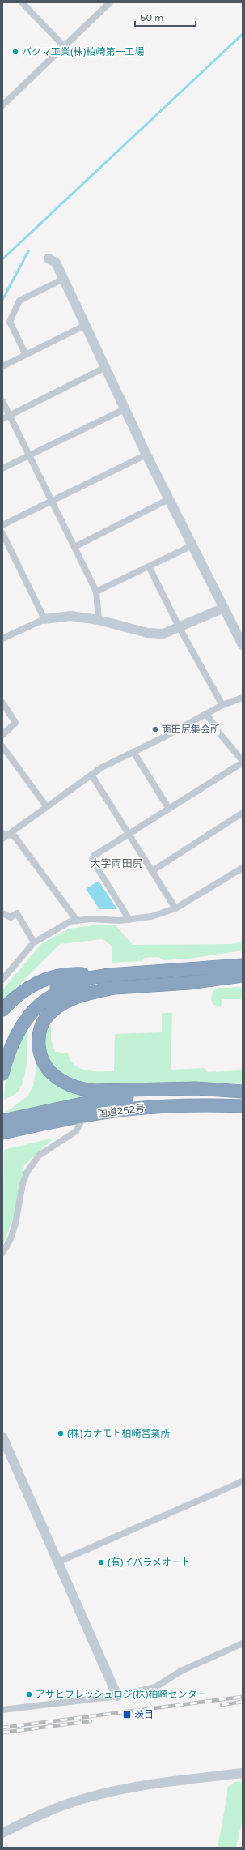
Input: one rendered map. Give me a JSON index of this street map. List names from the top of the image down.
{
  "streets": {
    "highway": ["国道252号"]
  },
  "districts": ["大字両田尻"],
  "places": {
    "other": [
      "バクマ工業(株)柏崎第一工場",
      "両田尻集会所",
      "(株)カナモト柏崎営業所",
      "(有)イバラメオート",
      "アサヒフレッシュロジ(株)柏崎センター"
    ],
    "transit": ["茨目"]
  },
  "scale_bar": "50 m"
}
